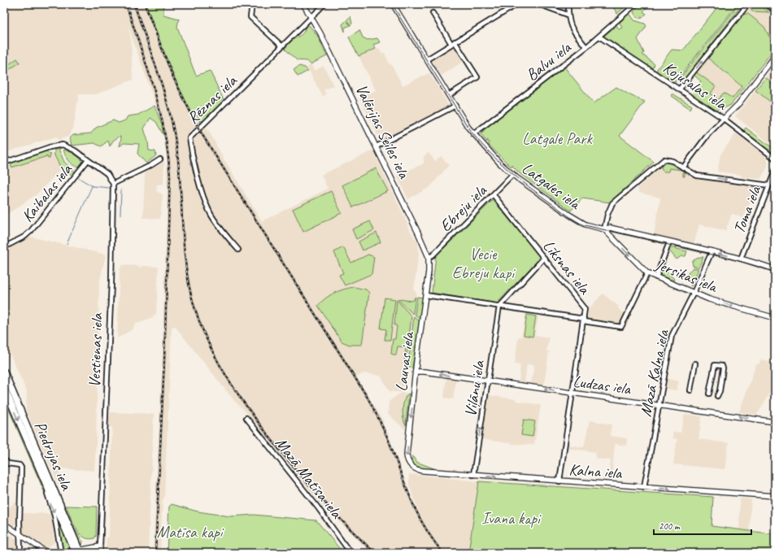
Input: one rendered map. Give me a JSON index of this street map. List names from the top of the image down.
{
  "streets": {
    "main road": ["Piedrujas iela"],
    "street": [
      "Balvu iela",
      "Kojusalas iela",
      "Rēznas iela",
      "Valērijas Seiles iela",
      "Latgales iela",
      "Kaibalas iela",
      "Ebreju iela",
      "Toma iela",
      "Līksnas iela",
      "Jersikas iela",
      "Vestienas iela",
      "Lauvas iela",
      "Mazā Kalna iela",
      "Ludzas iela",
      "Viļānu iela",
      "Kalna iela",
      "Mazā Matīsa iela"
    ]
  },
  "crossings": [
    ["Balvu iela", "Kojusalas iela"],
    ["Balvu iela", "Latgales iela"],
    ["Rēznas iela", "Valērijas Seiles iela"],
    ["Valērijas Seiles iela", "Ebreju iela"],
    ["Valērijas Seiles iela", "Lauvas iela"],
    ["Latgales iela", "Ebreju iela"],
    ["Latgales iela", "Toma iela"],
    ["Latgales iela", "Jersikas iela"],
    ["Latgales iela", "Mazā Kalna iela"],
    ["Ebreju iela", "Līksnas iela"],
    ["Ebreju iela", "Lauvas iela"],
    ["Līksnas iela", "Ludzas iela"],
    ["Līksnas iela", "Kalna iela"],
    ["Jersikas iela", "Mazā Kalna iela"],
    ["Lauvas iela", "Ludzas iela"],
    ["Lauvas iela", "Kalna iela"],
    ["Mazā Kalna iela", "Ludzas iela"],
    ["Mazā Kalna iela", "Kalna iela"],
    ["Ludzas iela", "Viļānu iela"],
    ["Viļānu iela", "Kalna iela"]
  ],
  "one_way": [
    "Jersikas iela",
    "Lauvas iela",
    "Ludzas iela",
    "Viļānu iela",
    "Kalna iela"
  ],
  "parks": [
    "Latgale Park",
    "Vecie Ebreju kapi",
    "Ivana kapi",
    "Matīsa kapi"
  ],
  "scale_bar": "200 m"
}
